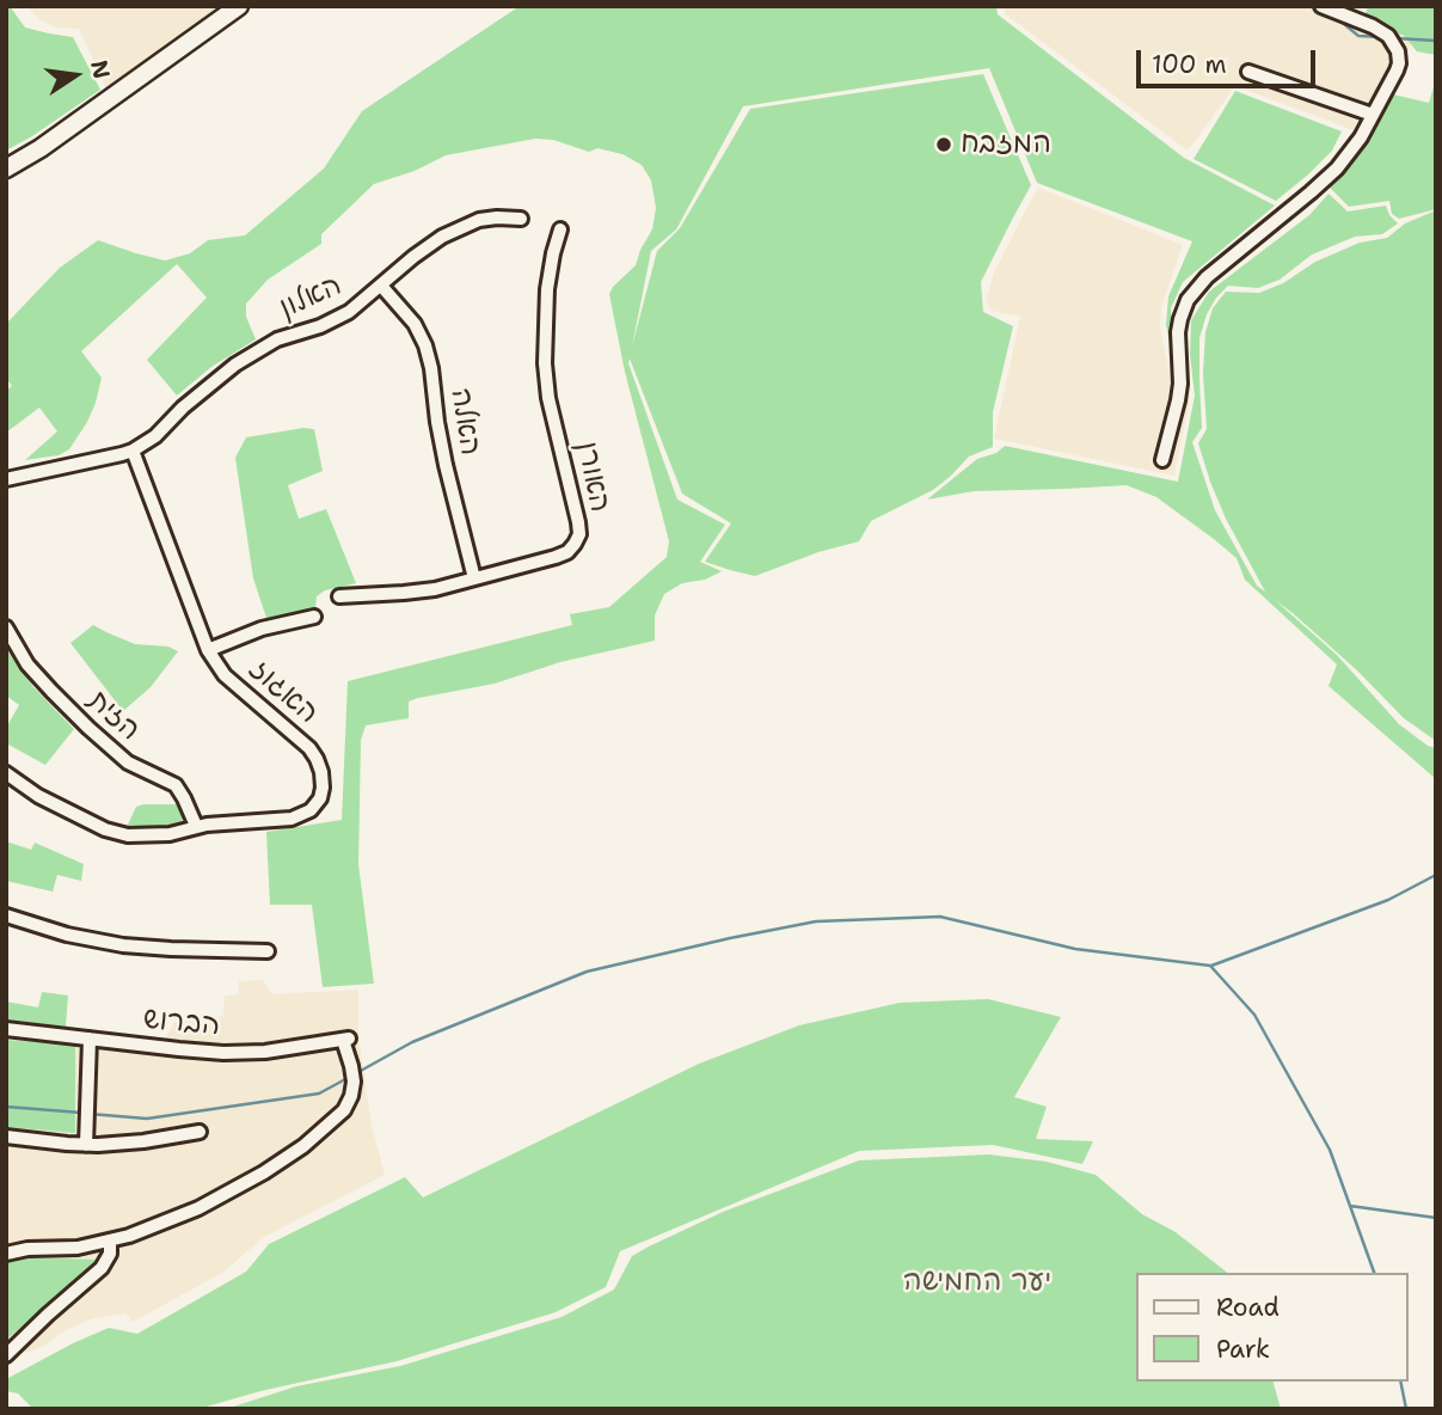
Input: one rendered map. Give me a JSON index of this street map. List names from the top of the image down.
{
  "streets": {
    "street": [
      "האלון",
      "האלה",
      "האורן",
      "האגוז",
      "הזית",
      "הברוש"
    ]
  },
  "crossings": [
    ["האלון", "האלה"],
    ["האלון", "האגוז"],
    ["האלה", "האורן"],
    ["האגוז", "הזית"]
  ],
  "parks": ["יער החמישה"],
  "places": ["המזבח"],
  "legend": ["Road", "Park"],
  "scale_bar": "100 m",
  "north": "right"
}
